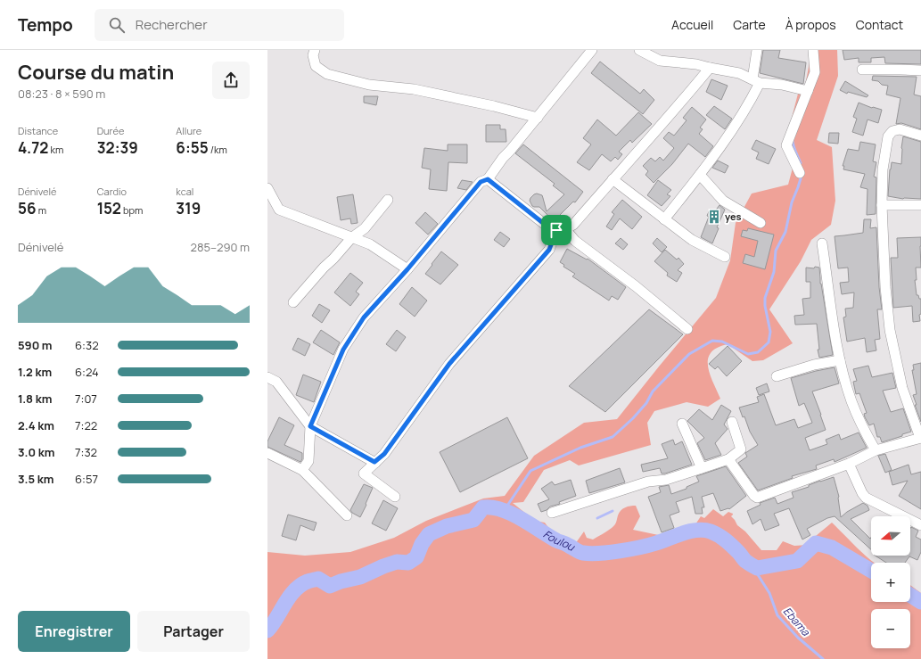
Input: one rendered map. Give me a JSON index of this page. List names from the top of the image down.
{
  "water": ["Foulou", "Ebama"],
  "places": {
    "building": ["yes"]
  },
  "north": "left",
  "page": {
    "header": "Tempo",
    "search": "Rechercher",
    "nav": [
      "Accueil",
      "Carte",
      "À propos",
      "Contact"
    ],
    "heading": ["Course du matin", "08:23 · 8 × 590 m"],
    "stats": [
      ["Distance", "4.72 km"],
      ["Durée", "32:39"],
      ["Allure", "6:55 /km"],
      ["Dénivelé", "56 m"],
      ["Cardio", "152 bpm"],
      ["kcal", "319"]
    ],
    "chart": ["Dénivelé", "285–290 m"],
    "list": [
      {
        "name": "590 m",
        "note": "6:32"
      },
      {
        "name": "1.2 km",
        "note": "6:24"
      },
      {
        "name": "1.8 km",
        "note": "7:07"
      },
      {
        "name": "2.4 km",
        "note": "7:22"
      },
      {
        "name": "3.0 km",
        "note": "7:32"
      },
      {
        "name": "3.5 km",
        "note": "6:57"
      }
    ],
    "map_buttons": ["+", "−"],
    "buttons": ["Enregistrer", "Partager"]
  }
}
